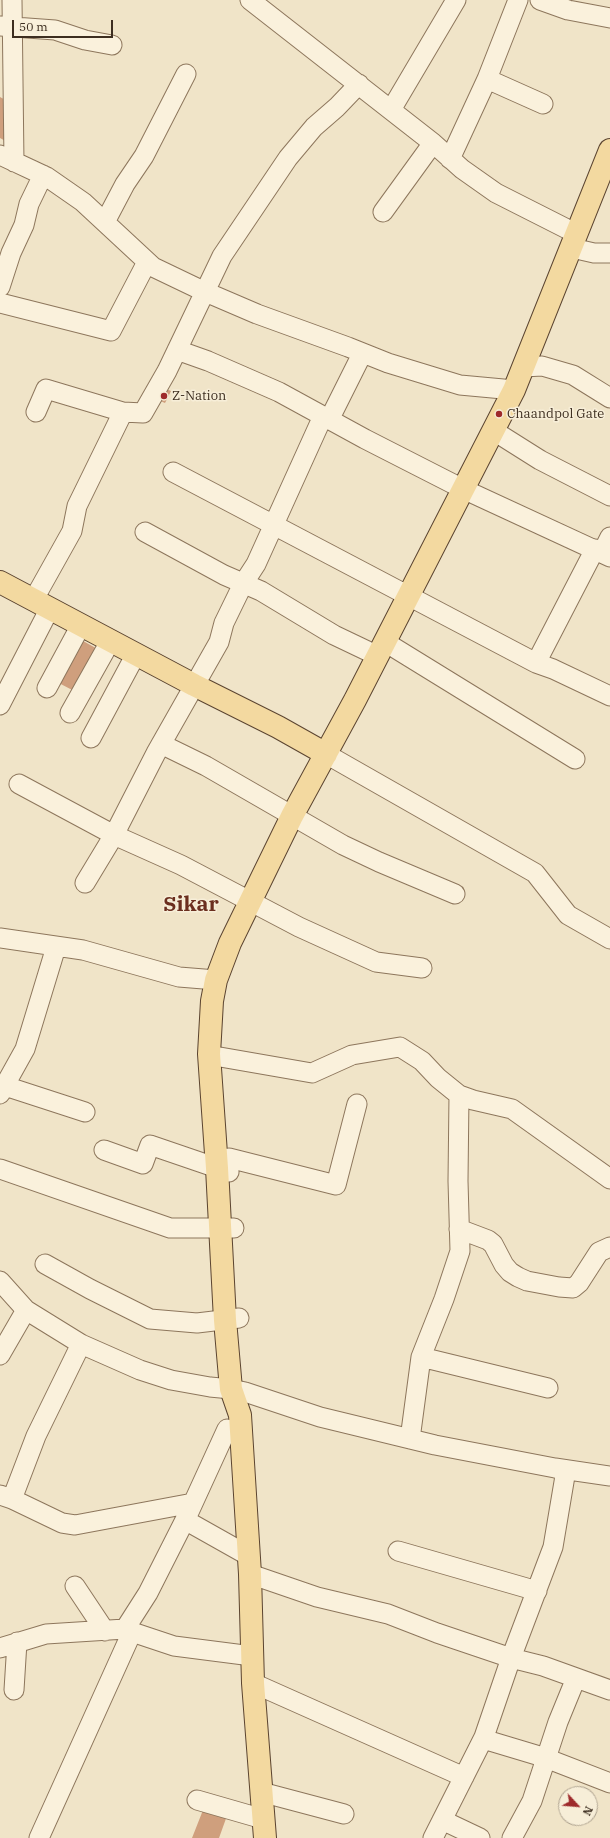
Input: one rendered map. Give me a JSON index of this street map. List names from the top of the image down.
{
  "districts": ["Sikar"],
  "places": ["Z-Nation", "Chaandpol Gate"],
  "scale_bar": "50 m",
  "north": "bottom right"
}
